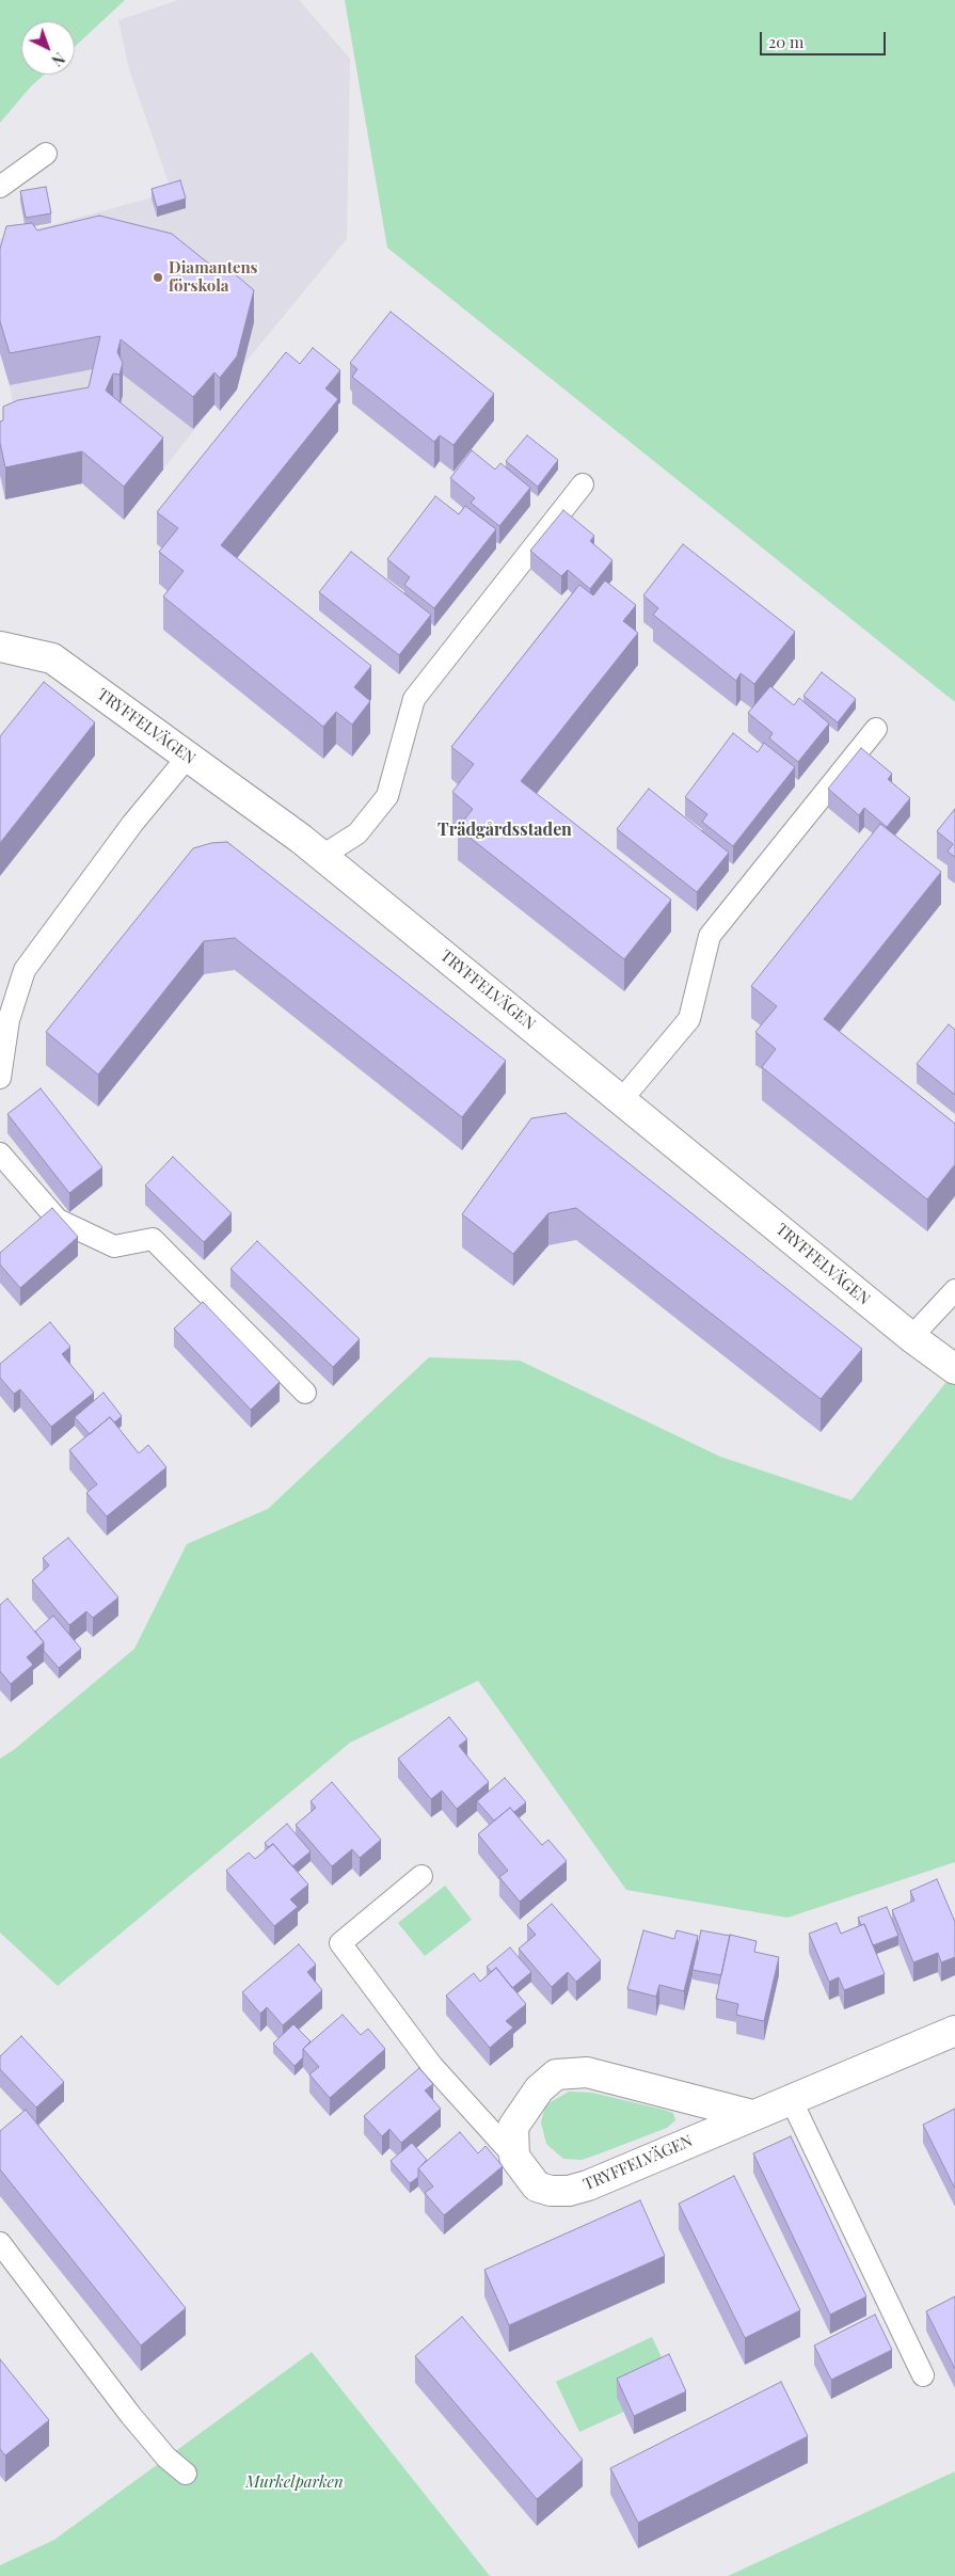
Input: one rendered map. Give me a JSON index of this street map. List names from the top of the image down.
{
  "streets": {
    "street": ["TRYFFELVÄGEN"]
  },
  "districts": ["Trädgårdsstaden"],
  "parks": ["Murkelparken"],
  "places": ["Diamantens förskola"],
  "scale_bar": "20 m",
  "north": "bottom right"
}
